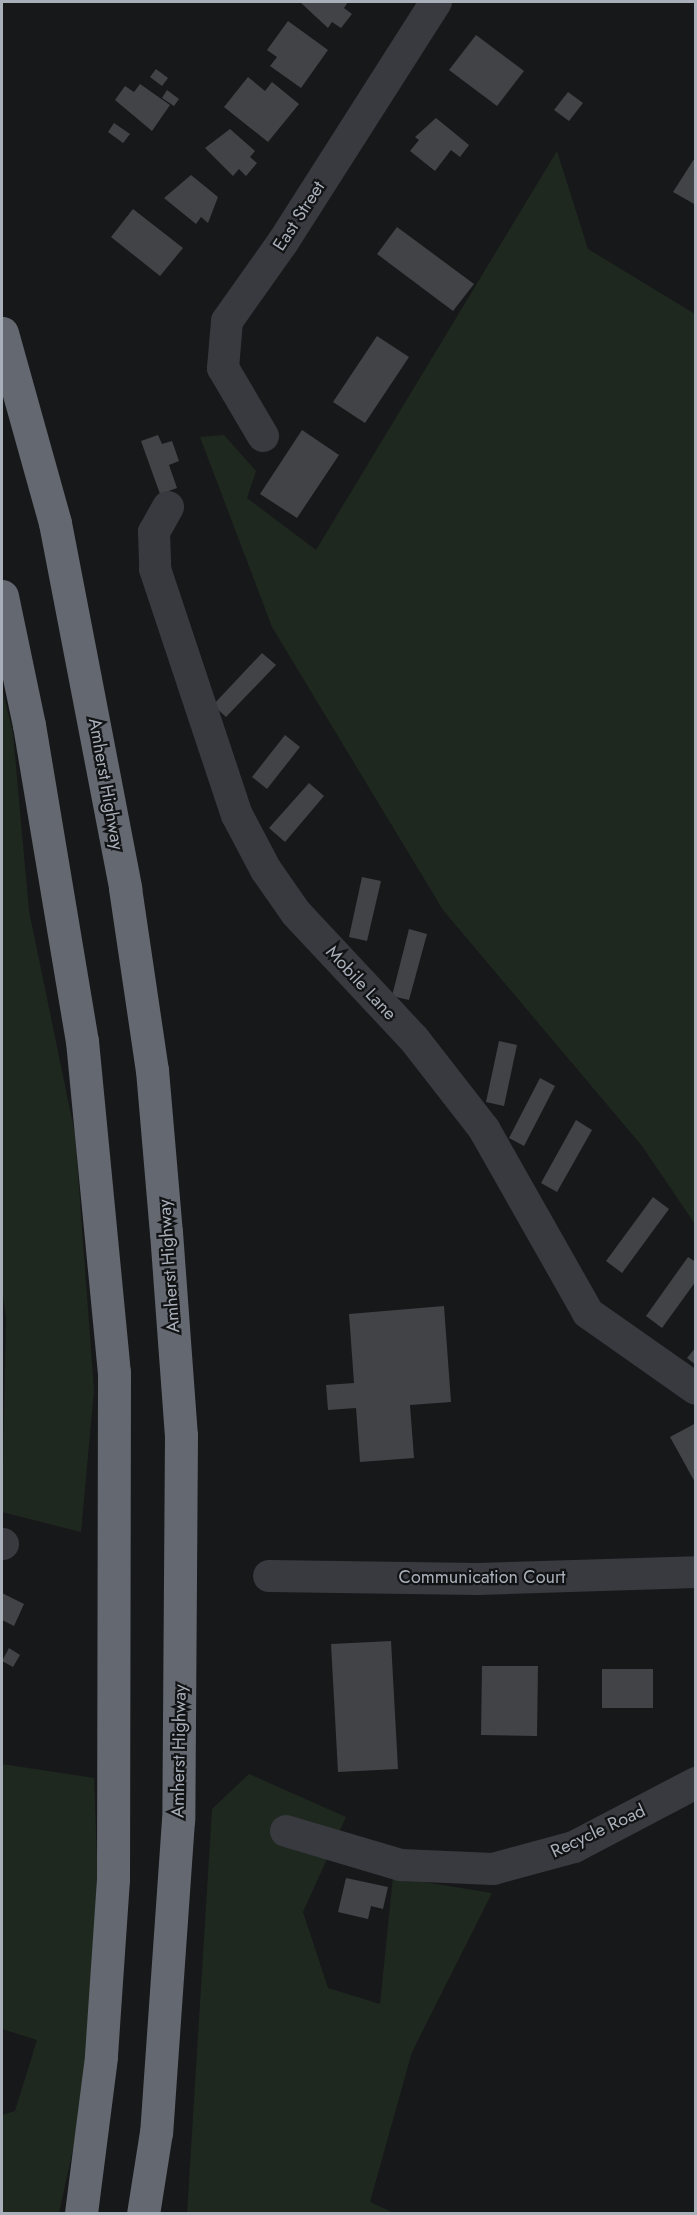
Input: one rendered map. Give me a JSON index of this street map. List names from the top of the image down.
{
  "streets": {
    "highway": ["Amherst Highway"],
    "street": [
      "East Street",
      "Mobile Lane",
      "Communication Court",
      "Recycle Road"
    ]
  }
}
